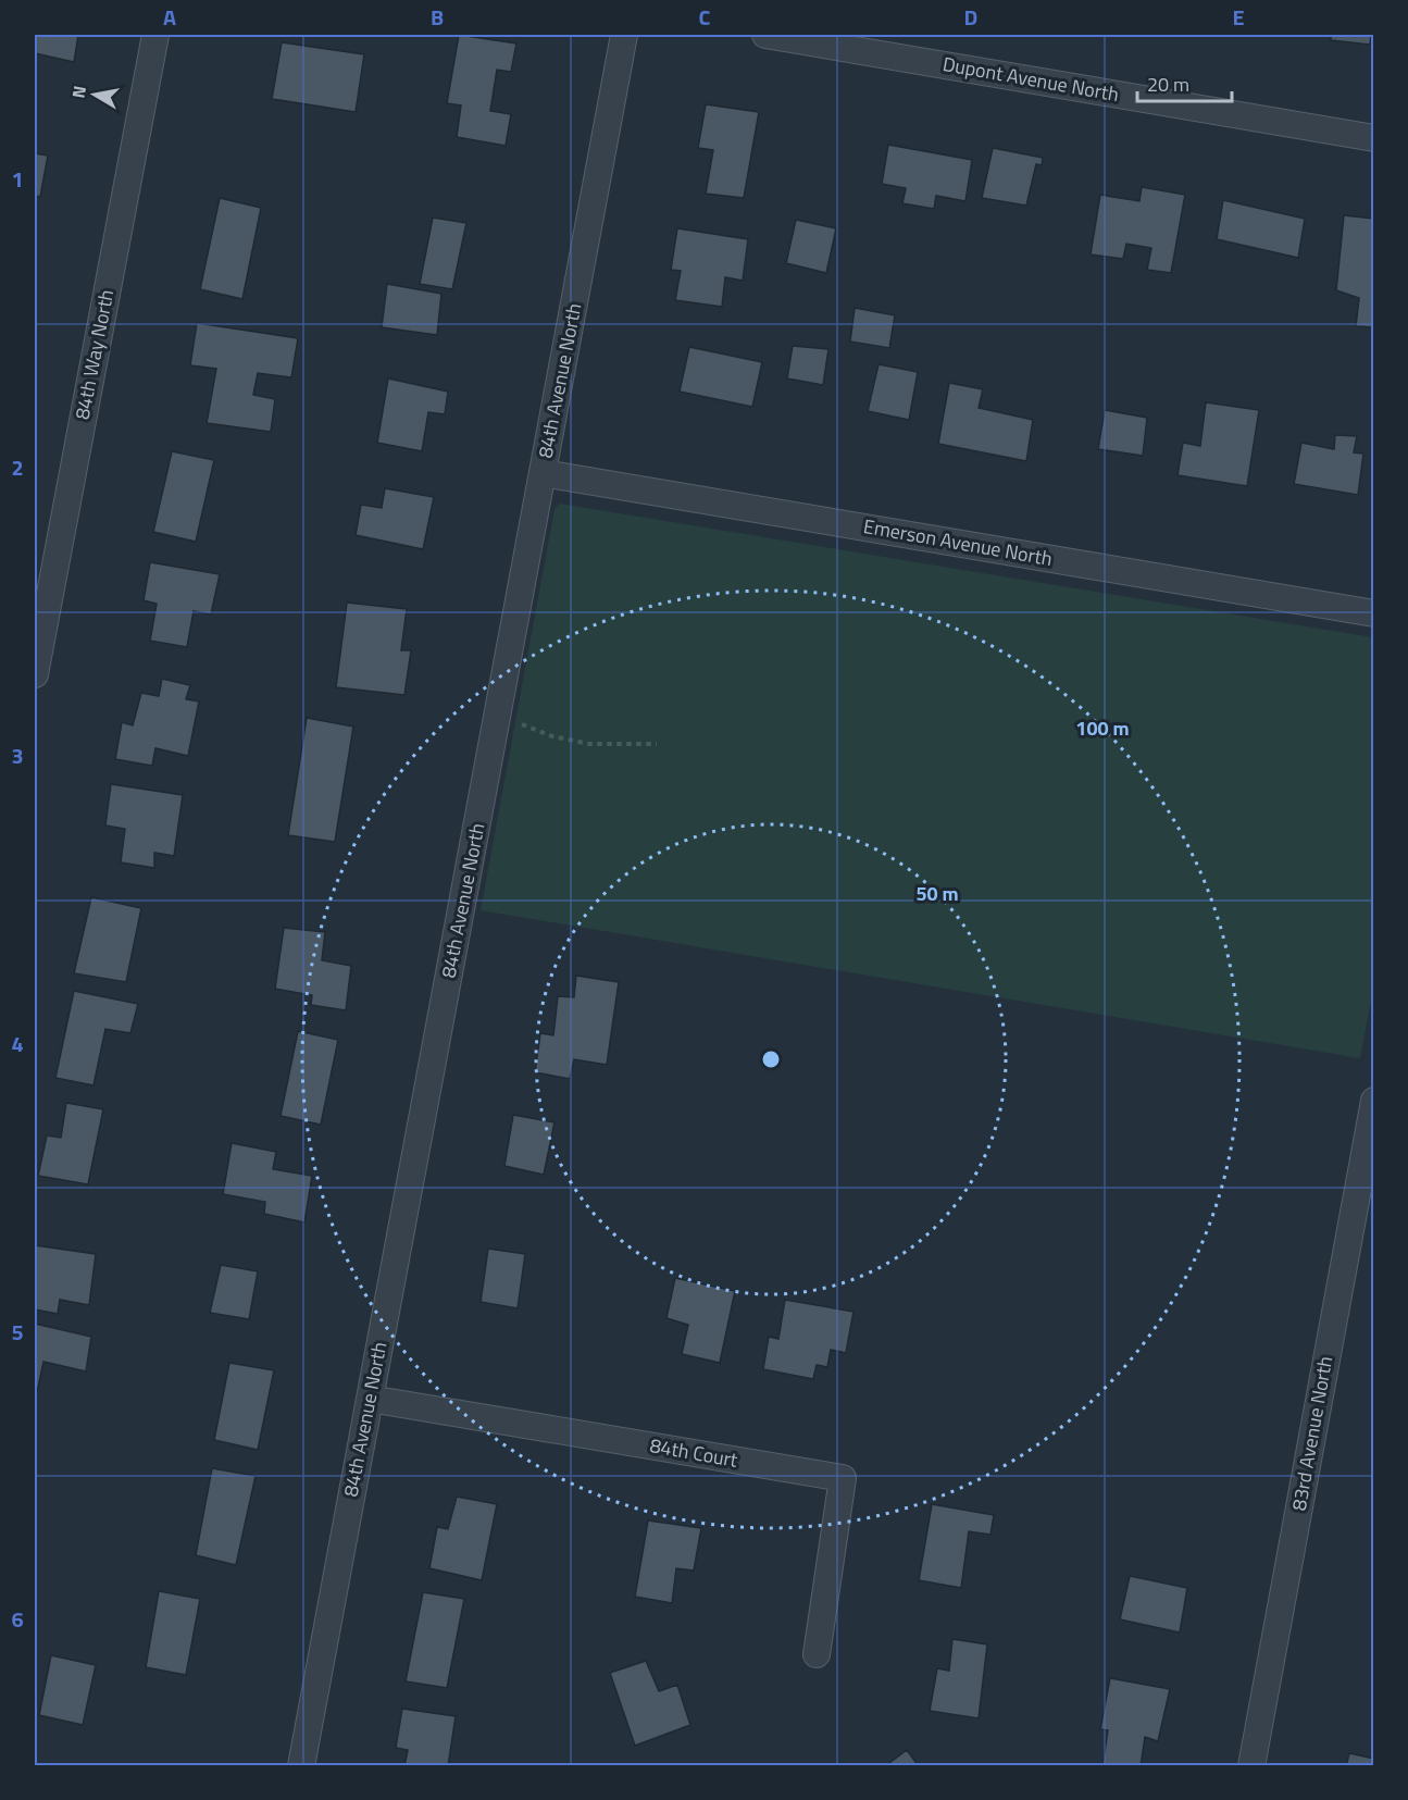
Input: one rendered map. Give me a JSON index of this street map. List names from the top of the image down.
{
  "streets": {
    "street": [
      "Dupont Avenue North",
      "84th Way North",
      "84th Avenue North",
      "Emerson Avenue North",
      "83rd Avenue North",
      "84th Court"
    ]
  },
  "crossings": [
    ["84th Avenue North", "Emerson Avenue North"],
    ["84th Avenue North", "84th Court"]
  ],
  "scale_bar": "20 m",
  "north": "left",
  "grid": {
    "columns": [
      "A",
      "B",
      "C",
      "D",
      "E"
    ],
    "rows": [
      "1",
      "2",
      "3",
      "4",
      "5",
      "6"
    ]
  },
  "rings": ["100 m", "50 m"]
}
